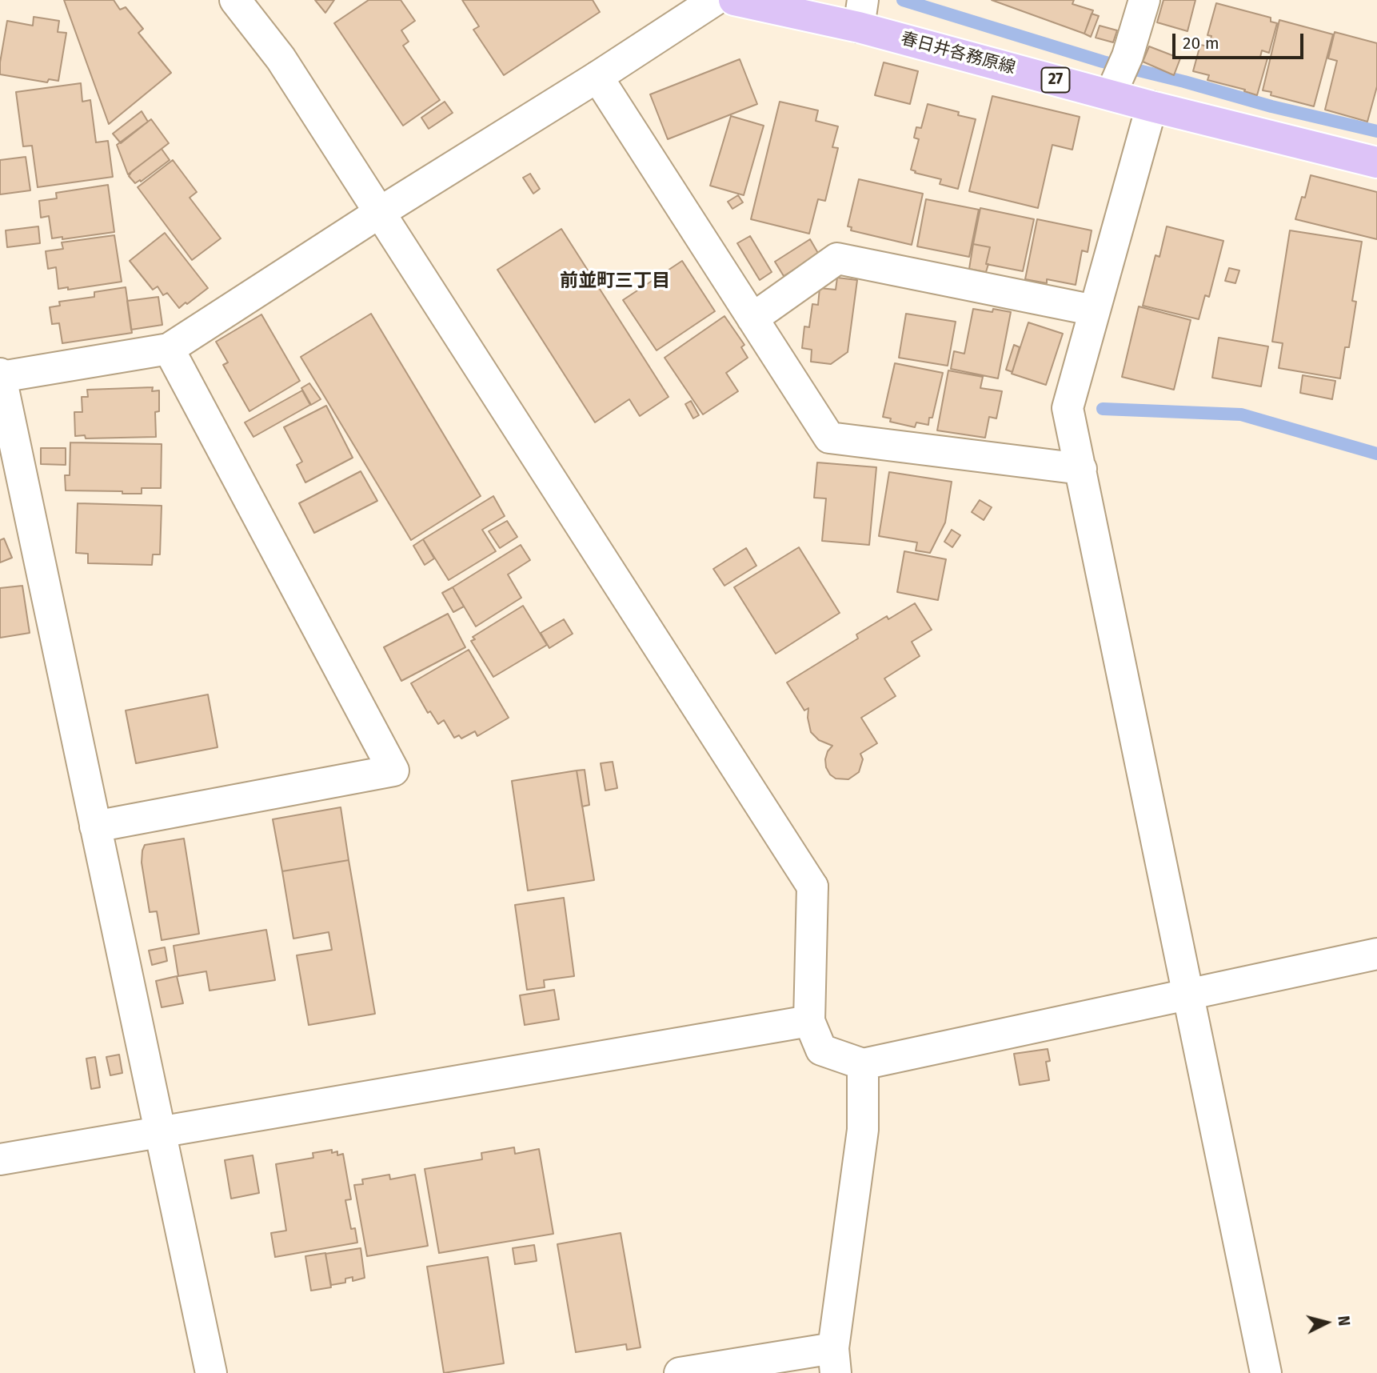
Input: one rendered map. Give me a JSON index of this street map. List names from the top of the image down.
{
  "streets": {
    "main road": ["春日井各務原線", "27"]
  },
  "districts": ["前並町三丁目"],
  "scale_bar": "20 m",
  "north": "right"
}
